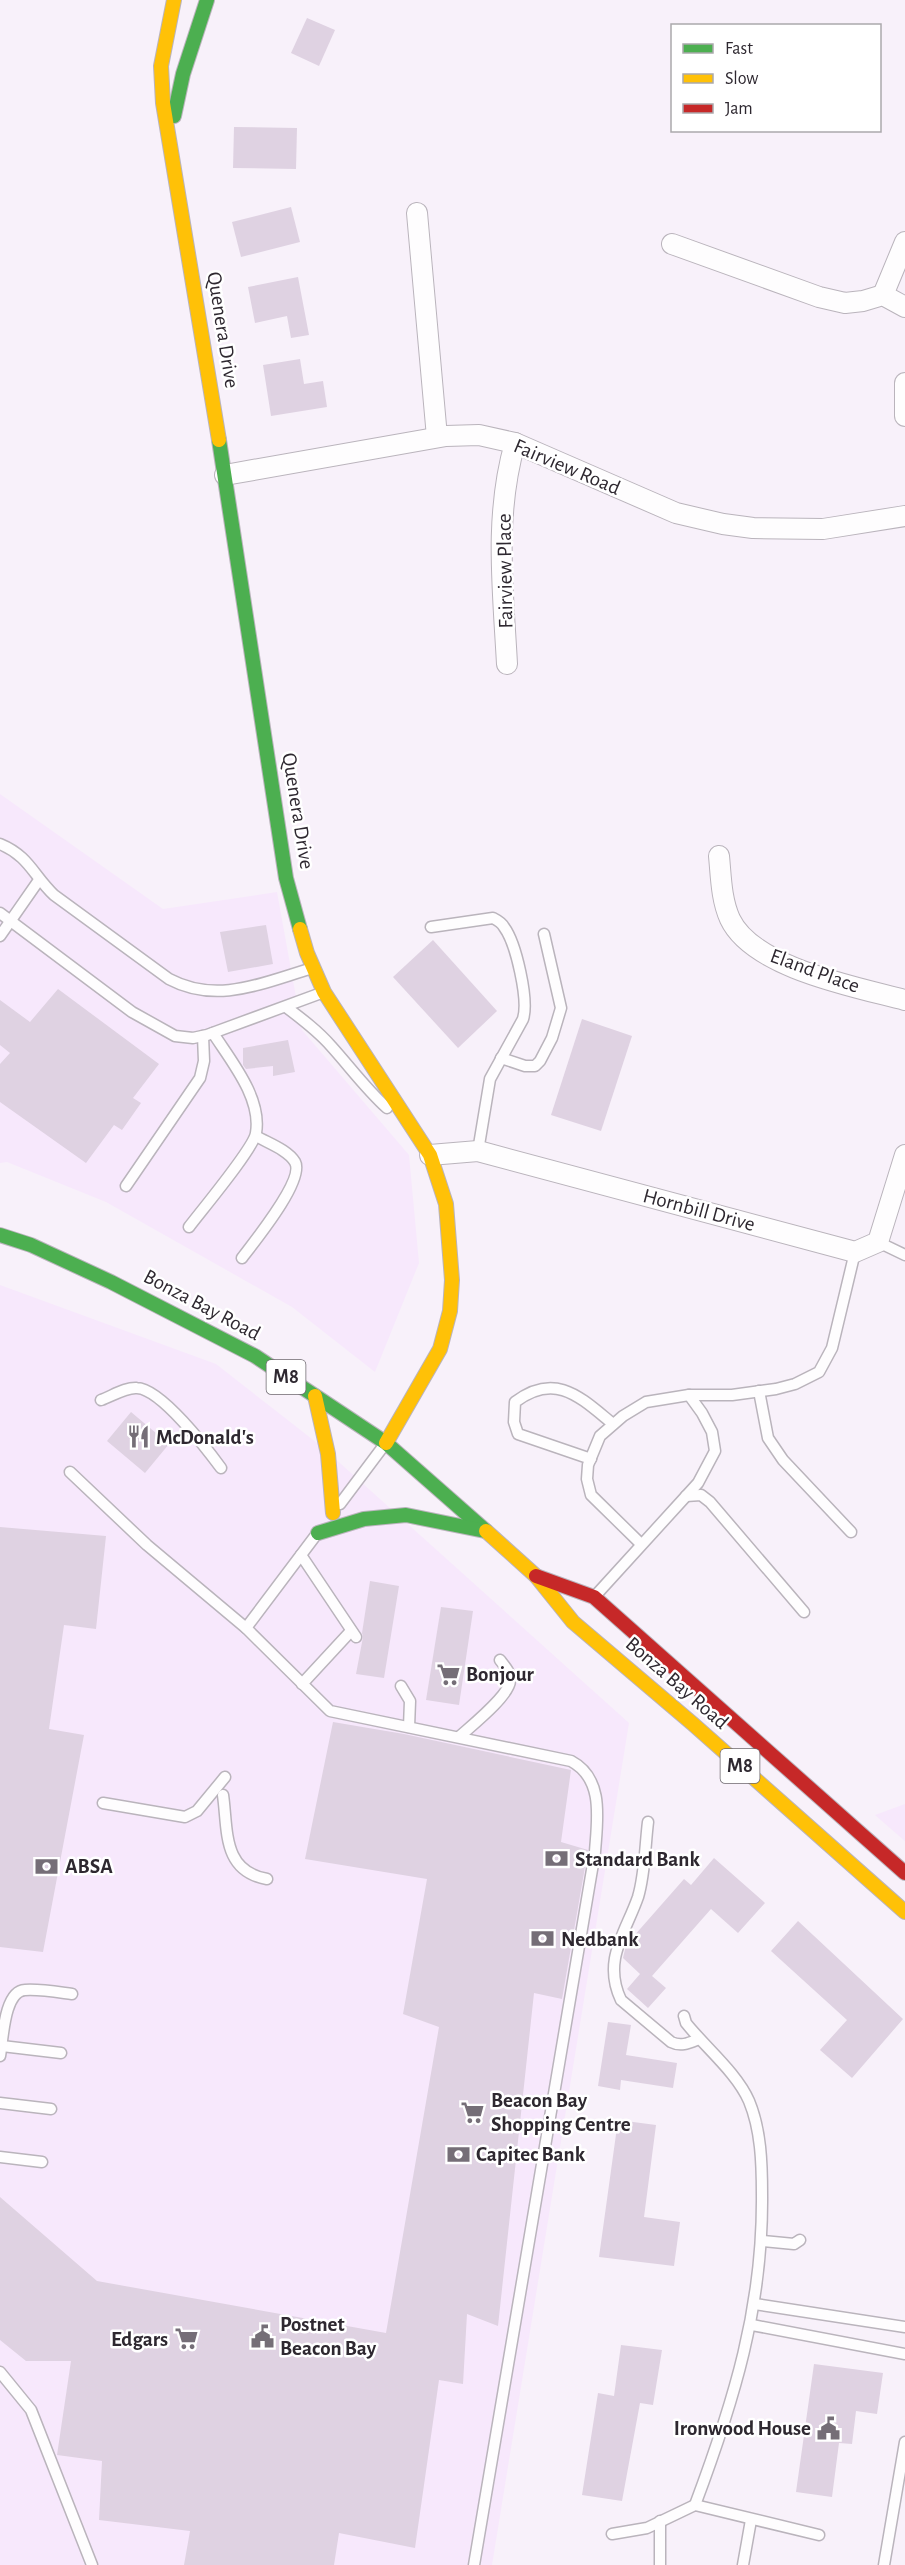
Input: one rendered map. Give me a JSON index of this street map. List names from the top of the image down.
{
  "streets": {
    "main road": ["Quenera Drive", "Bonza Bay Road", "M8"],
    "street": [
      "Fairview Road",
      "Fairview Place",
      "Eland Place",
      "Hornbill Drive"
    ]
  },
  "crossings": [
    ["Quenera Drive", "Fairview Road"],
    ["Quenera Drive", "Hornbill Drive"],
    ["Quenera Drive", "Bonza Bay Road"],
    ["Fairview Road", "Fairview Place"]
  ],
  "places": {
    "restaurant": ["McDonald's"],
    "supermarket": ["Bonjour", "Beacon Bay Shopping Centre", "Edgars"],
    "bank": [
      "Standard Bank",
      "ABSA",
      "Nedbank",
      "Capitec Bank"
    ],
    "public building": ["Postnet Beacon Bay", "Ironwood House"]
  },
  "legend": ["Fast", "Slow", "Jam"]
}
